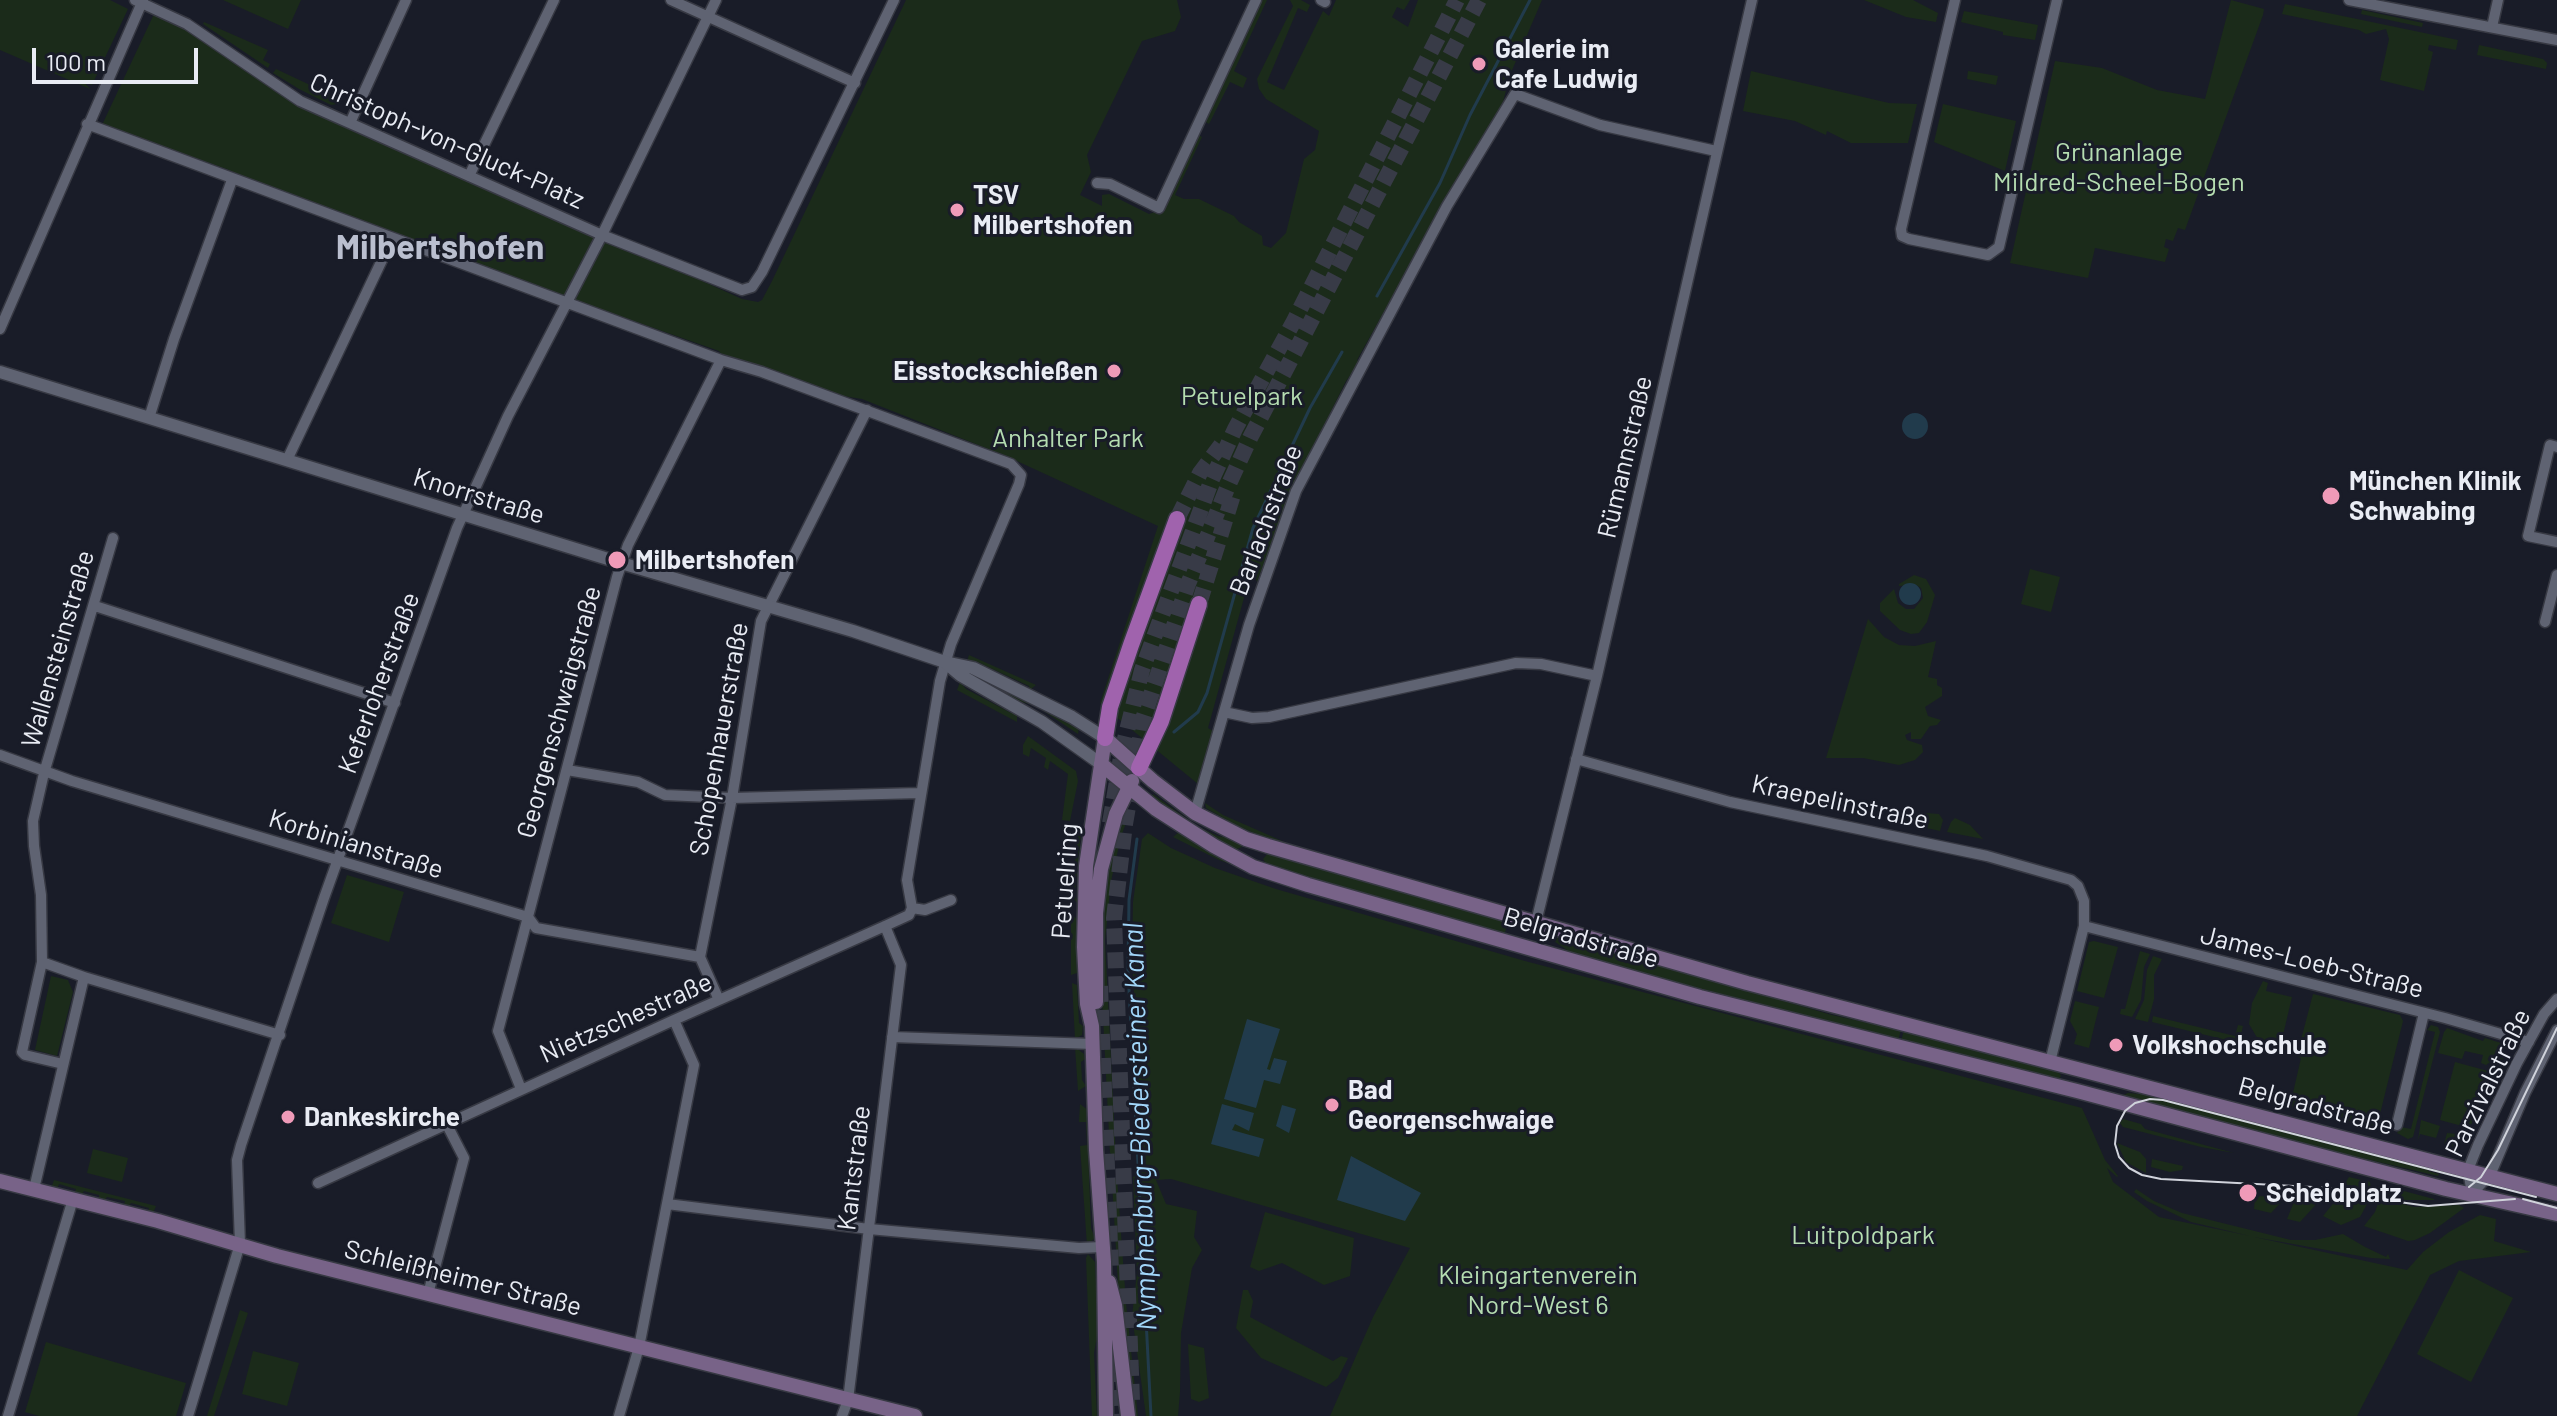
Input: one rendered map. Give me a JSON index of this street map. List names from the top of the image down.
{
  "streets": {
    "main road": ["Petuelring", "Belgradstraße", "Schleißheimer Straße"],
    "street": [
      "Christoph-von-Gluck-Platz",
      "Rümannstraße",
      "Knorrstraße",
      "Barlachstraße",
      "Wallensteinstraße",
      "Keferloherstraße",
      "Georgenschwaigstraße",
      "Schopenhauerstraße",
      "Kraepelinstraße",
      "Korbinianstraße",
      "James-Loeb-Straße",
      "Nietzschestraße",
      "Parzivalstraße",
      "Kantstraße"
    ]
  },
  "crossings": [
    ["Christoph-von-Gluck-Platz", "Keferloherstraße"],
    ["Rümannstraße", "Barlachstraße"],
    ["Rümannstraße", "Kraepelinstraße"],
    ["Rümannstraße", "Belgradstraße"],
    ["Knorrstraße", "Keferloherstraße"],
    ["Knorrstraße", "Georgenschwaigstraße"],
    ["Knorrstraße", "Schopenhauerstraße"],
    ["Knorrstraße", "Petuelring"],
    ["Knorrstraße", "Belgradstraße"],
    ["Barlachstraße", "Belgradstraße"],
    ["Wallensteinstraße", "Korbinianstraße"],
    ["Keferloherstraße", "Korbinianstraße"],
    ["Keferloherstraße", "Schleißheimer Straße"],
    ["Georgenschwaigstraße", "Korbinianstraße"],
    ["Georgenschwaigstraße", "Nietzschestraße"],
    ["Schopenhauerstraße", "Korbinianstraße"],
    ["Kraepelinstraße", "James-Loeb-Straße"],
    ["Petuelring", "Belgradstraße"],
    ["Belgradstraße", "Parzivalstraße"],
    ["James-Loeb-Straße", "Parzivalstraße"],
    ["Nietzschestraße", "Kantstraße"],
    ["Kantstraße", "Schleißheimer Straße"]
  ],
  "districts": ["Milbertshofen"],
  "water": ["Nymphenburg-Biedersteiner Kanal"],
  "parks": [
    "Grünanlage Mildred-Scheel-Bogen",
    "Petuelpark",
    "Anhalter Park",
    "Luitpoldpark",
    "Kleingartenverein Nord-West 6"
  ],
  "places": [
    "Galerie im Cafe Ludwig",
    "TSV Milbertshofen",
    "Eisstockschießen",
    "München Klinik Schwabing",
    "Milbertshofen",
    "Volkshochschule",
    "Bad Georgenschwaige",
    "Dankeskirche",
    "Scheidplatz"
  ],
  "scale_bar": "100 m"
}
